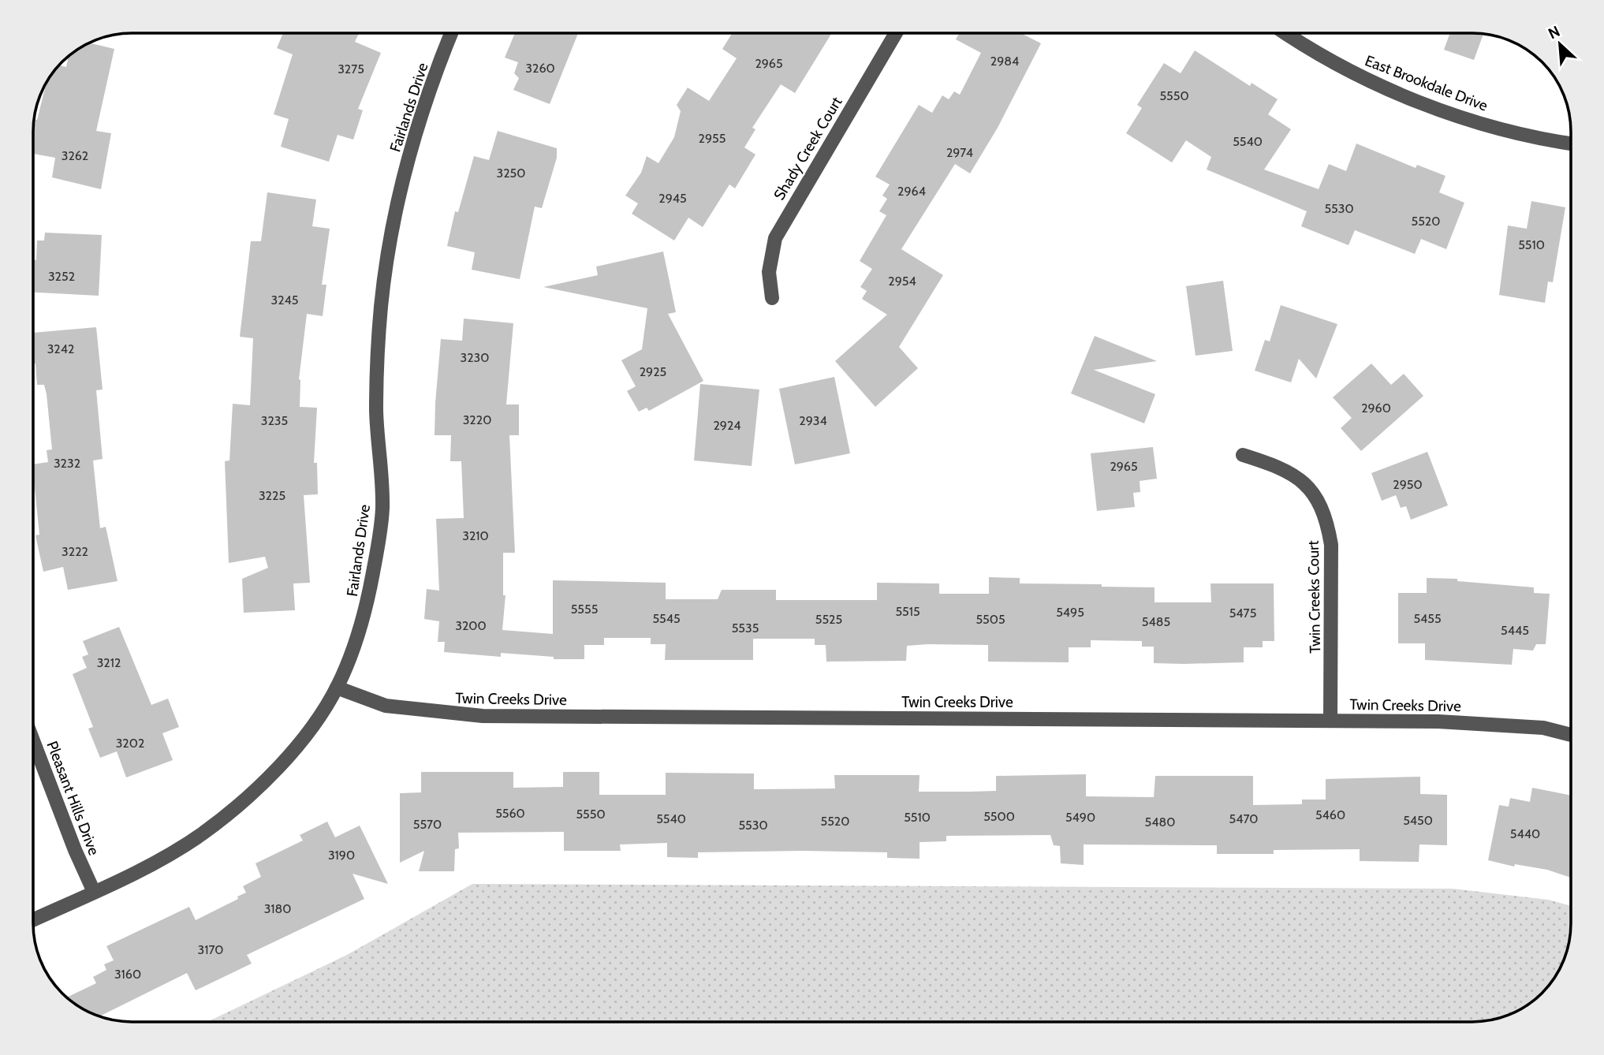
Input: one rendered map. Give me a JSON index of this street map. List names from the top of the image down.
{
  "streets": {
    "street": [
      "East Brookdale Drive",
      "Fairlands Drive",
      "Shady Creek Court",
      "Twin Creeks Court",
      "Twin Creeks Drive",
      "Pleasant Hills Drive"
    ]
  },
  "crossings": [
    ["Fairlands Drive", "Twin Creeks Drive"],
    ["Fairlands Drive", "Pleasant Hills Drive"],
    ["Twin Creeks Court", "Twin Creeks Drive"]
  ],
  "house_numbers": [
    "2984",
    "2965",
    "3260",
    "3275",
    "5550",
    "2955",
    "5540",
    "2974",
    "3262",
    "3250",
    "2964",
    "2945",
    "5530",
    "5520",
    "5510",
    "3252",
    "2954",
    "3245",
    "3242",
    "3230",
    "2925",
    "2960",
    "3220",
    "3235",
    "2934",
    "2924",
    "3232",
    "2965",
    "2950",
    "3225",
    "3210",
    "3222",
    "5555",
    "5515",
    "5495",
    "5475",
    "5545",
    "5455",
    "5525",
    "5505",
    "5485",
    "3200",
    "5535",
    "5445",
    "3212",
    "3202",
    "5560",
    "5550",
    "5460",
    "5500",
    "5510",
    "5490",
    "5540",
    "5470",
    "5450",
    "5520",
    "5480",
    "5570",
    "5530",
    "5440",
    "3190",
    "3180",
    "3170",
    "3160"
  ],
  "north": "top left"
}
